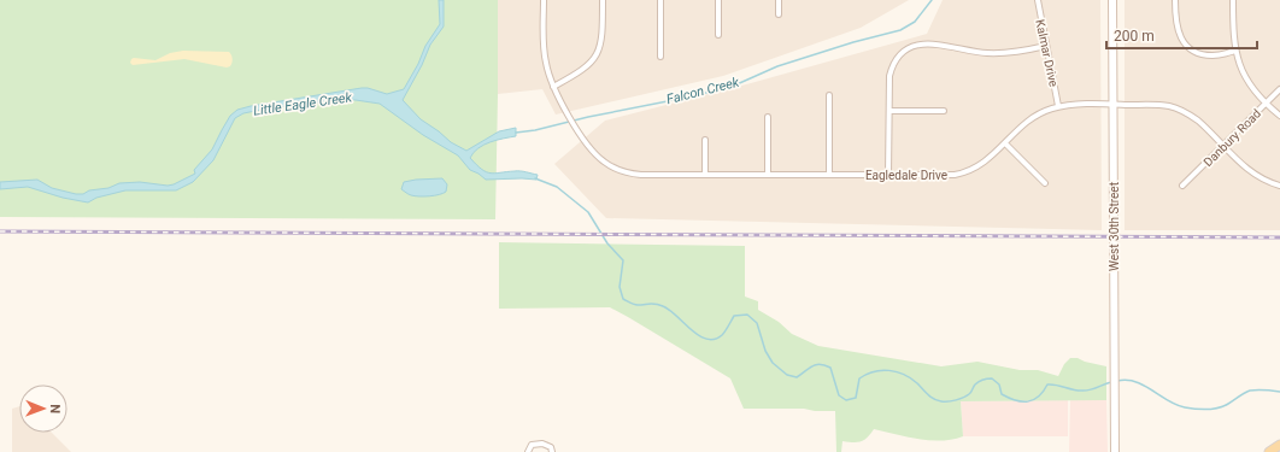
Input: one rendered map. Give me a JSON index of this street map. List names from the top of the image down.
{
  "streets": {
    "main road": ["West 30th Street"],
    "street": ["Kalmar Drive", "Danbury Road", "Eagledale Drive"]
  },
  "crossings": [
    ["Kalmar Drive", "Eagledale Drive"],
    ["Danbury Road", "Eagledale Drive"],
    ["Eagledale Drive", "West 30th Street"]
  ],
  "water": ["Falcon Creek", "Little Eagle Creek"],
  "scale_bar": "200 m",
  "north": "right"
}
